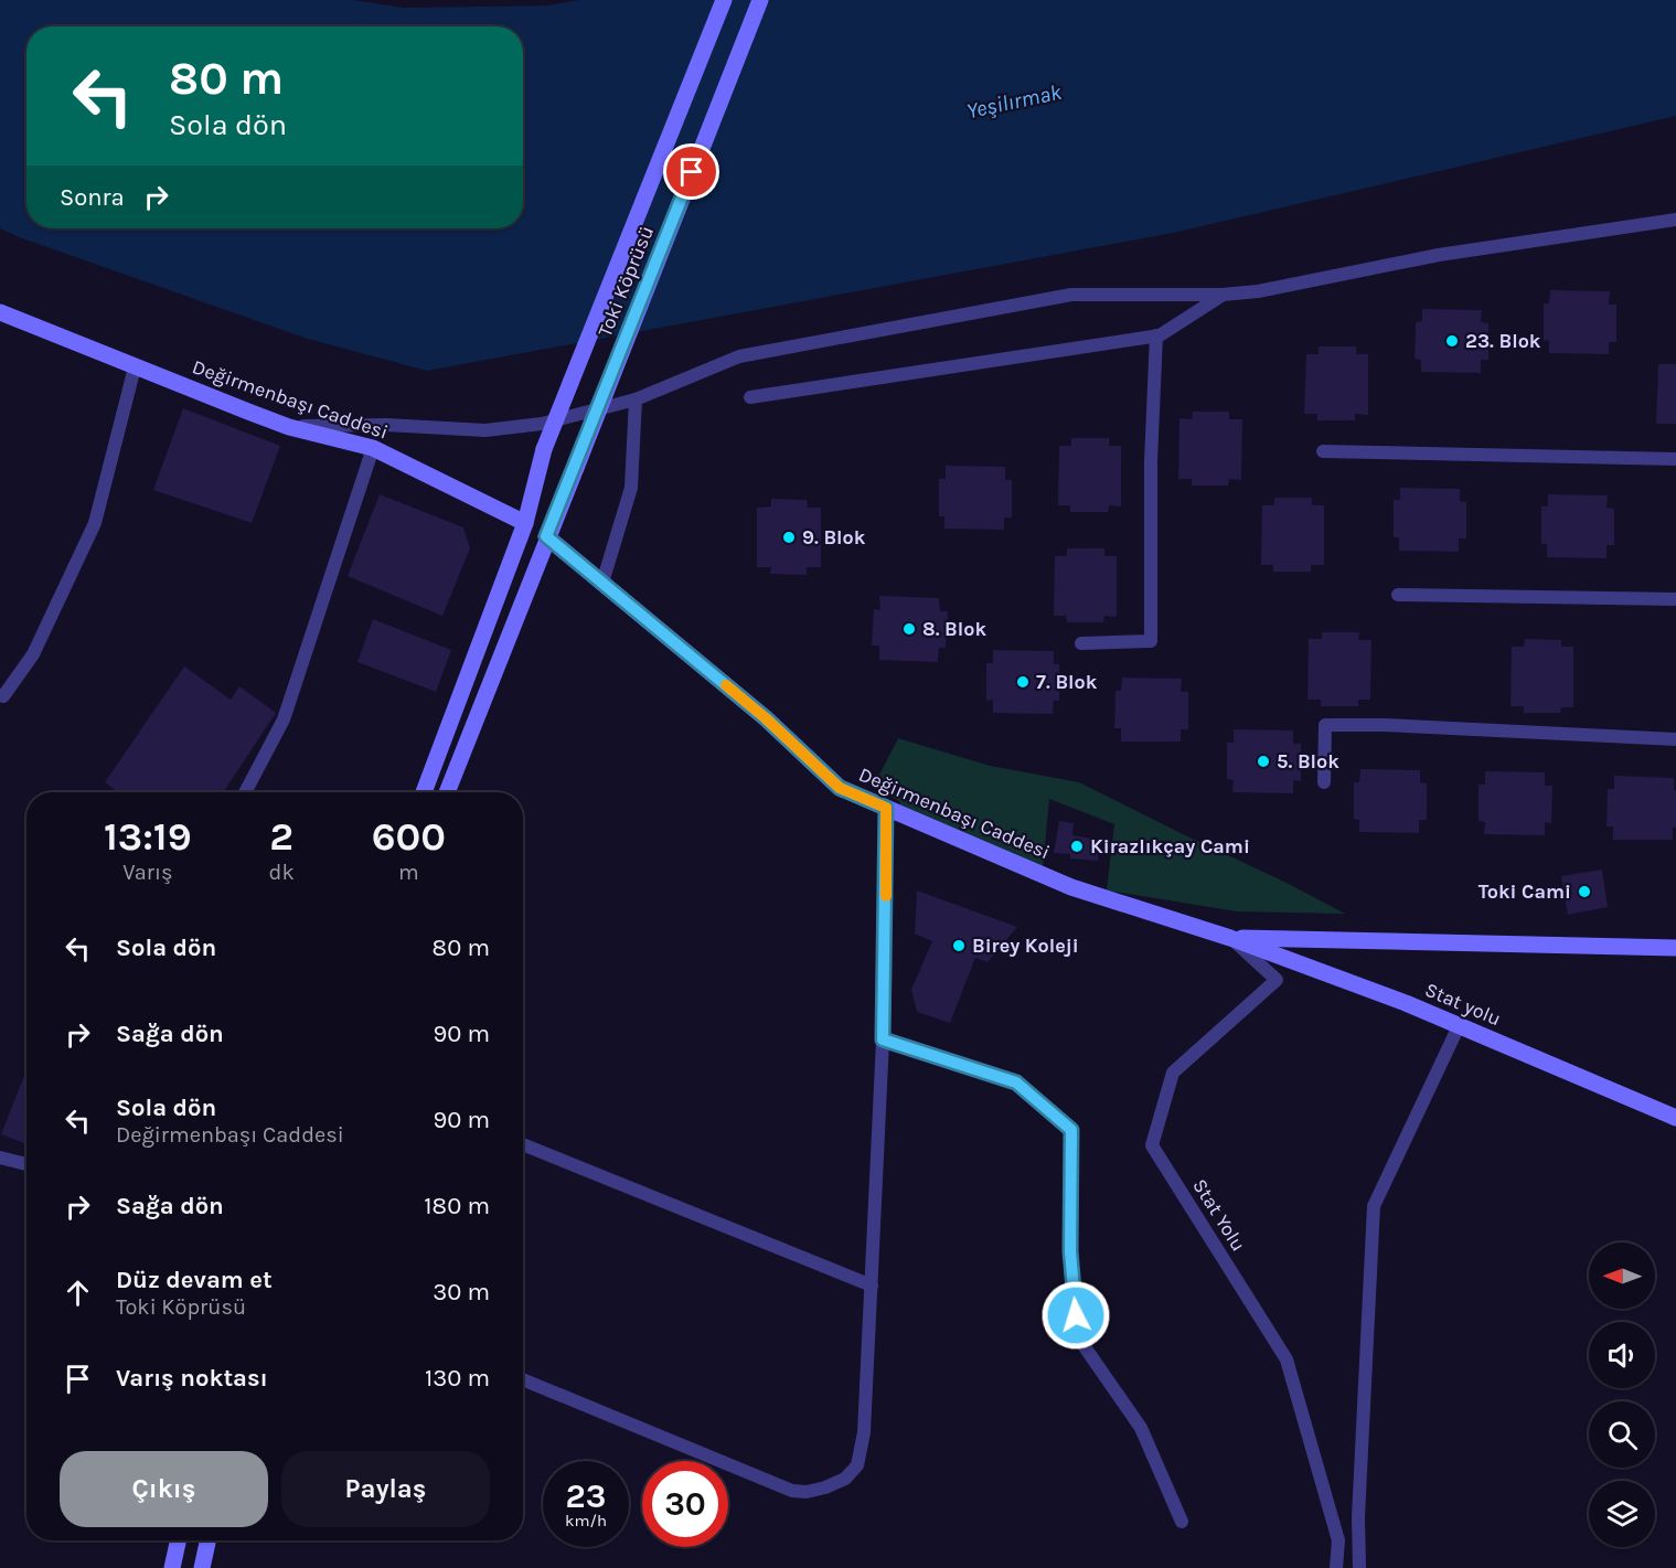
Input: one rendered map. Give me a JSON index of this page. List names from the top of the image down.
{
  "streets": {
    "street": [
      "Toki Köprüsü",
      "Değirmenbaşı Caddesi",
      "Stat yolu",
      "Stat Yolu"
    ]
  },
  "crossings": [
    ["Toki Köprüsü", "Değirmenbaşı Caddesi"],
    ["Değirmenbaşı Caddesi", "Stat yolu"],
    ["Değirmenbaşı Caddesi", "Stat Yolu"],
    ["Stat yolu", "Stat Yolu"]
  ],
  "water": ["Yeşilırmak"],
  "places": [
    "23. Blok",
    "9. Blok",
    "8. Blok",
    "7. Blok",
    "5. Blok",
    "Kirazlıkçay Cami",
    "Toki Cami",
    "Birey Koleji"
  ],
  "north": "left",
  "page": {
    "turn": ["80 m", "Sola dön"],
    "then": "Sonra",
    "eta": [
      "13:19",
      "Varış",
      "2",
      "dk",
      "600",
      "m"
    ],
    "list": [
      {
        "name": "Sola dön",
        "value": "80 m"
      },
      {
        "name": "Sağa dön",
        "value": "90 m"
      },
      {
        "name": "Sola dön",
        "note": "Değirmenbaşı Caddesi",
        "value": "90 m"
      },
      {
        "name": "Sağa dön",
        "value": "180 m"
      },
      {
        "name": "Düz devam et",
        "note": "Toki Köprüsü",
        "value": "30 m"
      },
      {
        "name": "Varış noktası",
        "value": "130 m"
      }
    ],
    "buttons": ["Çıkış", "Paylaş"],
    "speed": "23 km/h",
    "limit": "30"
  }
}
